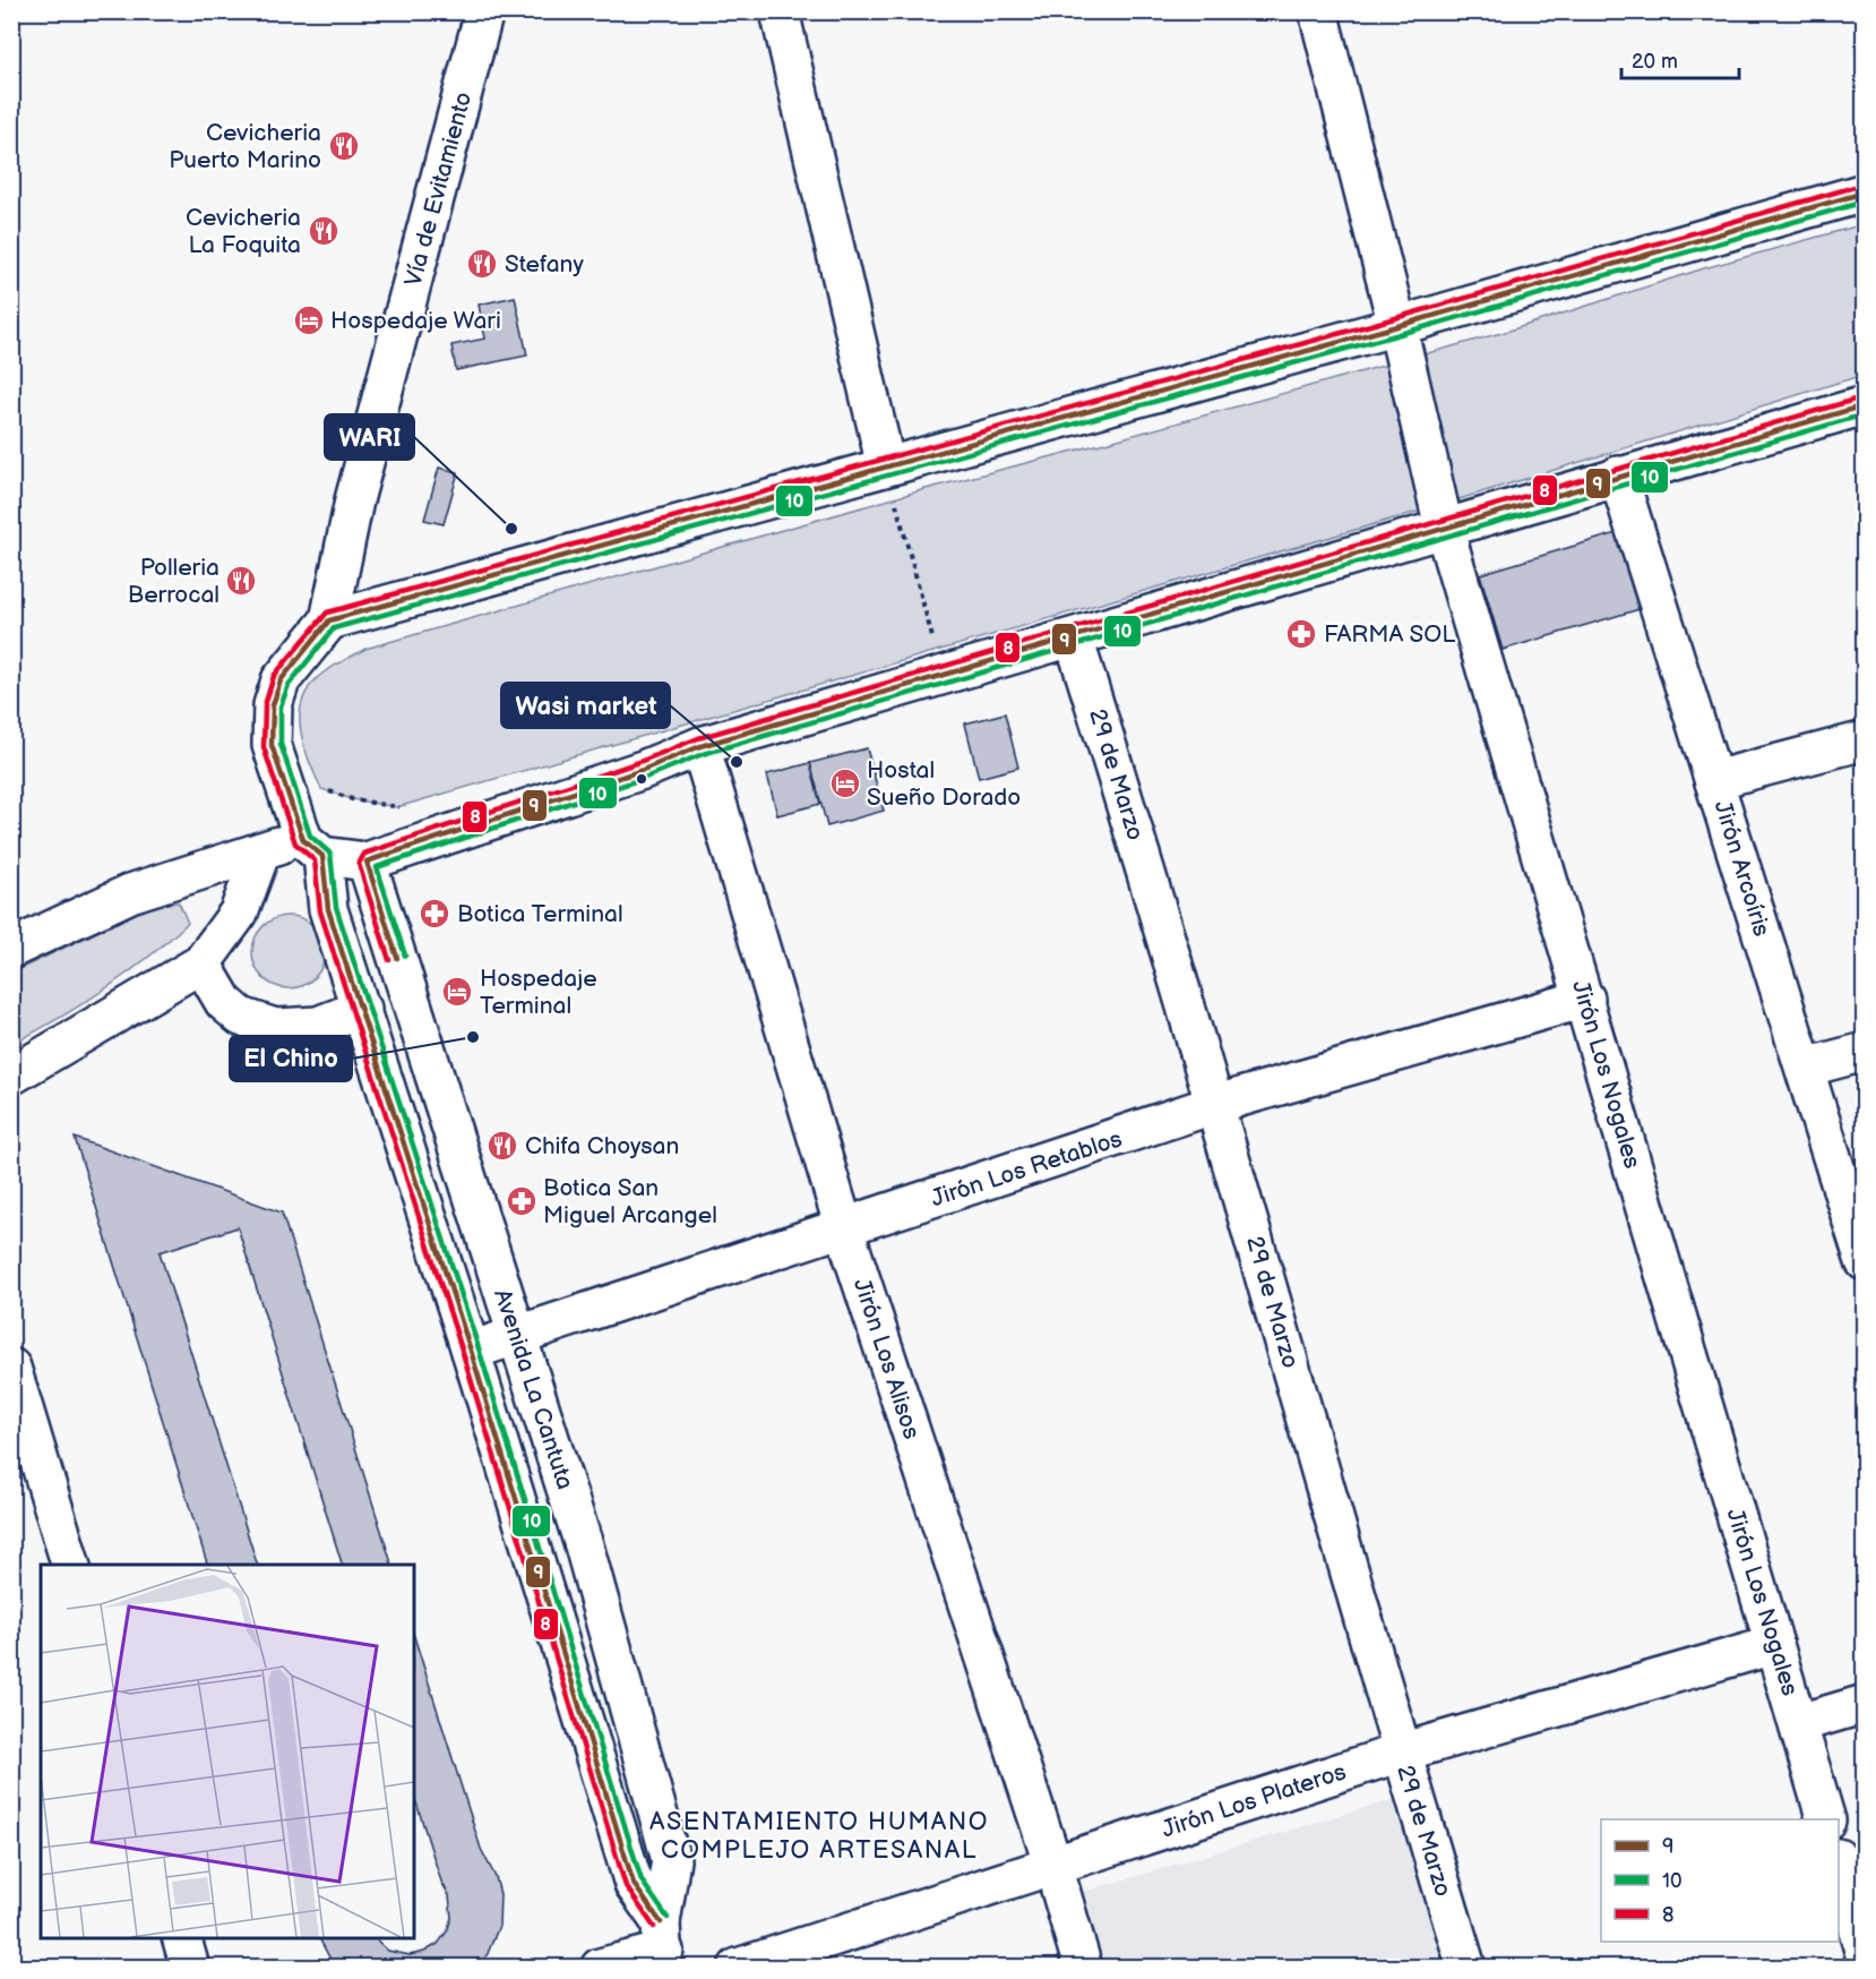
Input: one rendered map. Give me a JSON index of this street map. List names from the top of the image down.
{
  "streets": {
    "main road": [
      "Vía de Evitamiento",
      "29 de Marzo",
      "Jirón Arcoíris",
      "Jirón Los Nogales",
      "Jirón Los Retablos",
      "Jirón Los Alisos",
      "Avenida La Cantuta",
      "Jirón Los Plateros"
    ]
  },
  "crossings": [
    ["Vía de Evitamiento", "Avenida La Cantuta"],
    ["29 de Marzo", "Jirón Los Retablos"],
    ["29 de Marzo", "Jirón Los Plateros"],
    ["Jirón Los Nogales", "Jirón Los Retablos"],
    ["Jirón Los Nogales", "Jirón Los Plateros"],
    ["Jirón Los Retablos", "Jirón Los Alisos"],
    ["Jirón Los Retablos", "Avenida La Cantuta"],
    ["Jirón Los Alisos", "Jirón Los Plateros"]
  ],
  "districts": ["ASENTAMIENTO HUMANO COMPLEJO ARTESANAL"],
  "places": {
    "restaurant": [
      "Cevicheria Puerto Marino",
      "Cevicheria La Foquita",
      "Stefany",
      "Polleria Berrocal",
      "Chifa Choysan"
    ],
    "hotel": ["Hospedaje Wari", "Hostal Sueño Dorado", "Hospedaje Terminal"],
    "other": ["WARI", "Wasi market", "El Chino"],
    "pharmacy": ["FARMA SOL", "Botica Terminal", "Botica San Miguel Arcangel"]
  },
  "lines": ["transit line 8", "transit line 9", "transit line 10"],
  "legend": ["9", "10", "8"],
  "scale_bar": "20 m"
}
